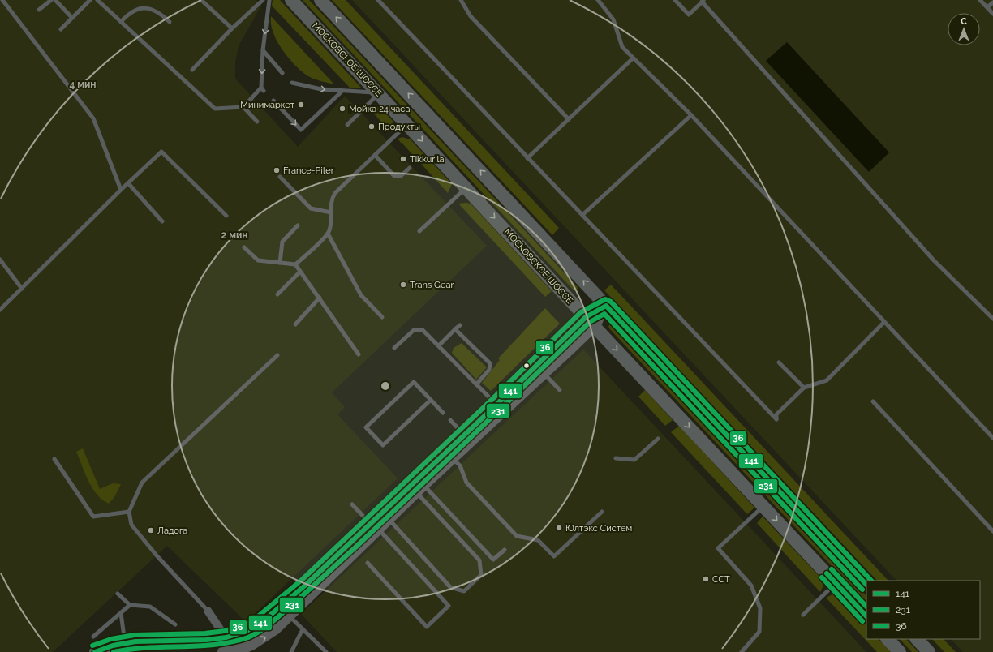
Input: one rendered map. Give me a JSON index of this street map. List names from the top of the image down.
{
  "streets": {
    "main road": ["МОСКОВСКОЕ ШОССЕ"]
  },
  "places": [
    "Минимаркет",
    "Мойка 24 часа",
    "Продукты",
    "Tikkurila",
    "France-Piter",
    "Trans Gear",
    "Юлтэкс Систем",
    "Ладога",
    "ССТ"
  ],
  "lines": ["transit line 36", "transit line 141", "transit line 231"],
  "legend": ["141", "231", "36"],
  "north": "top",
  "rings": ["4 мин", "2 мин"]
}
